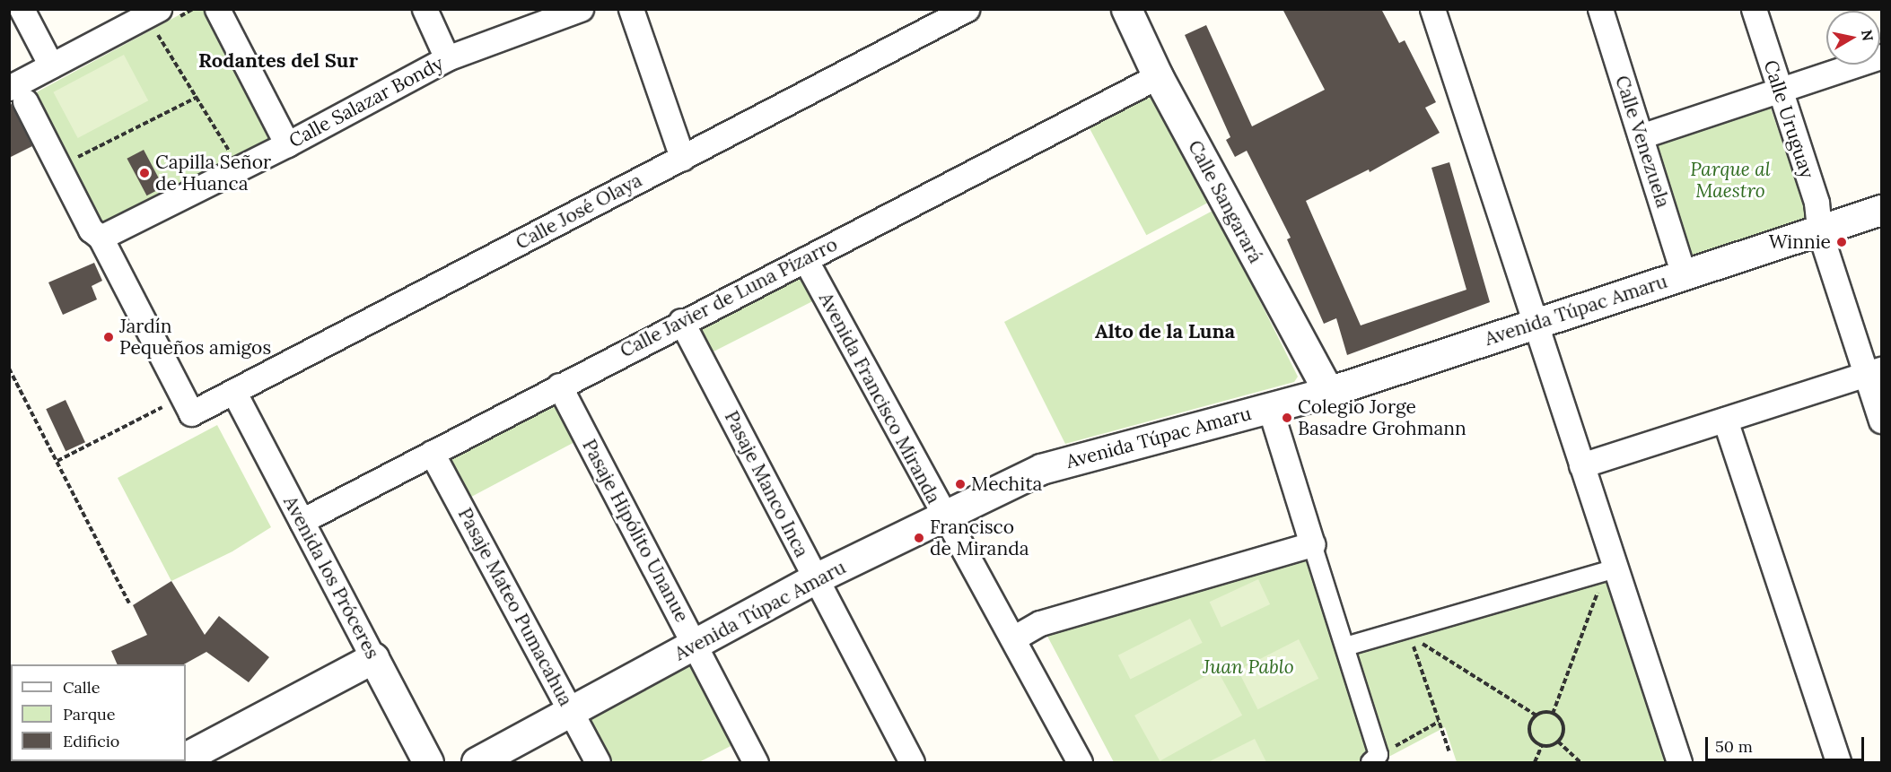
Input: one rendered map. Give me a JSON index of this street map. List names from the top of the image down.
{
  "streets": {
    "street": [
      "Calle Salazar Bondy",
      "Calle Uruguay",
      "Calle Venezuela",
      "Calle Sangarará",
      "Calle José Olaya",
      "Calle Javier de Luna Pizarro",
      "Avenida Túpac Amaru",
      "Avenida Francisco Miranda",
      "Pasaje Manco Inca",
      "Pasaje Hipólito Unanue",
      "Avenida los Próceres",
      "Pasaje Mateo Pumacahua"
    ]
  },
  "crossings": [
    ["Calle Uruguay", "Avenida Túpac Amaru"],
    ["Calle Venezuela", "Avenida Túpac Amaru"],
    ["Calle Sangarará", "Calle Javier de Luna Pizarro"],
    ["Calle Sangarará", "Avenida Túpac Amaru"],
    ["Calle José Olaya", "Avenida los Próceres"],
    ["Calle Javier de Luna Pizarro", "Avenida Francisco Miranda"],
    ["Calle Javier de Luna Pizarro", "Pasaje Manco Inca"],
    ["Calle Javier de Luna Pizarro", "Pasaje Hipólito Unanue"],
    ["Calle Javier de Luna Pizarro", "Avenida los Próceres"],
    ["Calle Javier de Luna Pizarro", "Pasaje Mateo Pumacahua"],
    ["Avenida Túpac Amaru", "Avenida Francisco Miranda"],
    ["Avenida Túpac Amaru", "Pasaje Manco Inca"],
    ["Avenida Túpac Amaru", "Pasaje Hipólito Unanue"],
    ["Avenida Túpac Amaru", "Pasaje Mateo Pumacahua"]
  ],
  "districts": ["Rodantes del Sur", "Alto de la Luna"],
  "parks": ["Parque al Maestro", "Juan Pablo"],
  "places": [
    "Capilla Señor de Huanca",
    "Winnie",
    "Jardín Pequeños amigos",
    "Colegio Jorge Basadre Grohmann",
    "Mechita",
    "Francisco de Miranda"
  ],
  "legend": ["Calle", "Parque", "Edificio"],
  "scale_bar": "50 m",
  "north": "right"
}
